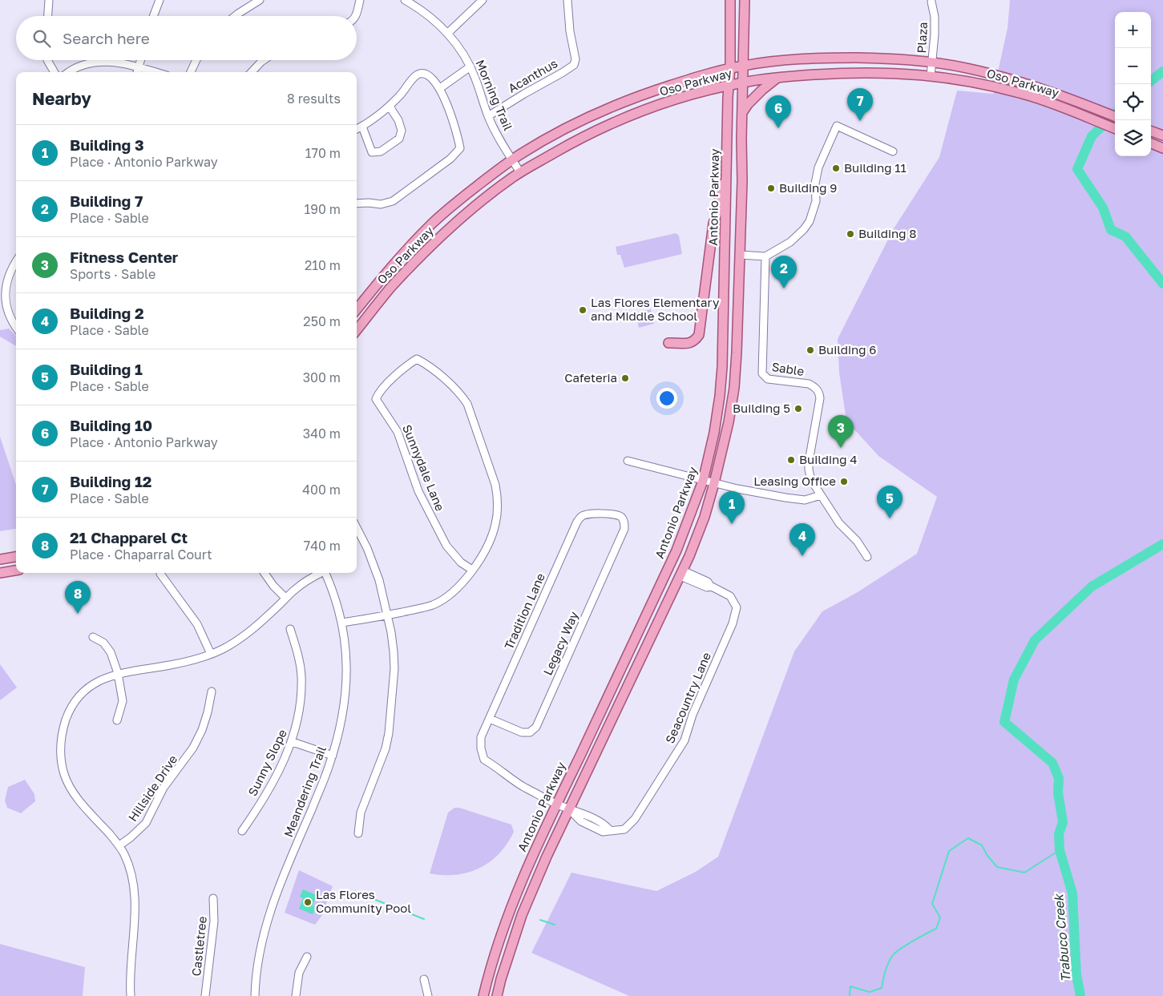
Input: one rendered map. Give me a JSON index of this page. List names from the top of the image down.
{
  "streets": {
    "main road": ["Oso Parkway", "Antonio Parkway"],
    "street": [
      "Plaza",
      "Acanthus",
      "Morning Trail",
      "Sable",
      "Sunnydale Lane",
      "Tradition Lane",
      "Legacy Way",
      "Seacountry Lane",
      "Sunny Slope",
      "Hillside Drive",
      "Meandering Trail",
      "Castletree"
    ]
  },
  "crossings": [
    ["Plaza", "Oso Parkway"],
    ["Acanthus", "Morning Trail"],
    ["Oso Parkway", "Morning Trail"],
    ["Oso Parkway", "Antonio Parkway"],
    ["Antonio Parkway", "Seacountry Lane"],
    ["Tradition Lane", "Legacy Way"],
    ["Tradition Lane", "Seacountry Lane"]
  ],
  "water": ["Trabuco Creek"],
  "places": [
    "Building 11",
    "Building 9",
    "Building 8",
    "Las Flores Elementary and Middle School",
    "Building 6",
    "Cafeteria",
    "Building 5",
    "Building 4",
    "Leasing Office",
    "Las Flores Community Pool"
  ],
  "page": {
    "map_buttons": ["+", "−"],
    "search": "Search here",
    "heading": ["Nearby", "8 results"],
    "pins": [
      "7",
      "6",
      "2",
      "3",
      "5",
      "1",
      "4",
      "8"
    ],
    "list": [
      {
        "mark": "1",
        "name": "Building 3",
        "note": "Place · Antonio Parkway",
        "value": "170 m"
      },
      {
        "mark": "2",
        "name": "Building 7",
        "note": "Place · Sable",
        "value": "190 m"
      },
      {
        "mark": "3",
        "name": "Fitness Center",
        "note": "Sports · Sable",
        "value": "210 m"
      },
      {
        "mark": "4",
        "name": "Building 2",
        "note": "Place · Sable",
        "value": "250 m"
      },
      {
        "mark": "5",
        "name": "Building 1",
        "note": "Place · Sable",
        "value": "300 m"
      },
      {
        "mark": "6",
        "name": "Building 10",
        "note": "Place · Antonio Parkway",
        "value": "340 m"
      },
      {
        "mark": "7",
        "name": "Building 12",
        "note": "Place · Sable",
        "value": "400 m"
      },
      {
        "mark": "8",
        "name": "21 Chapparel Ct",
        "note": "Place · Chaparral Court",
        "value": "740 m"
      }
    ]
  }
}
